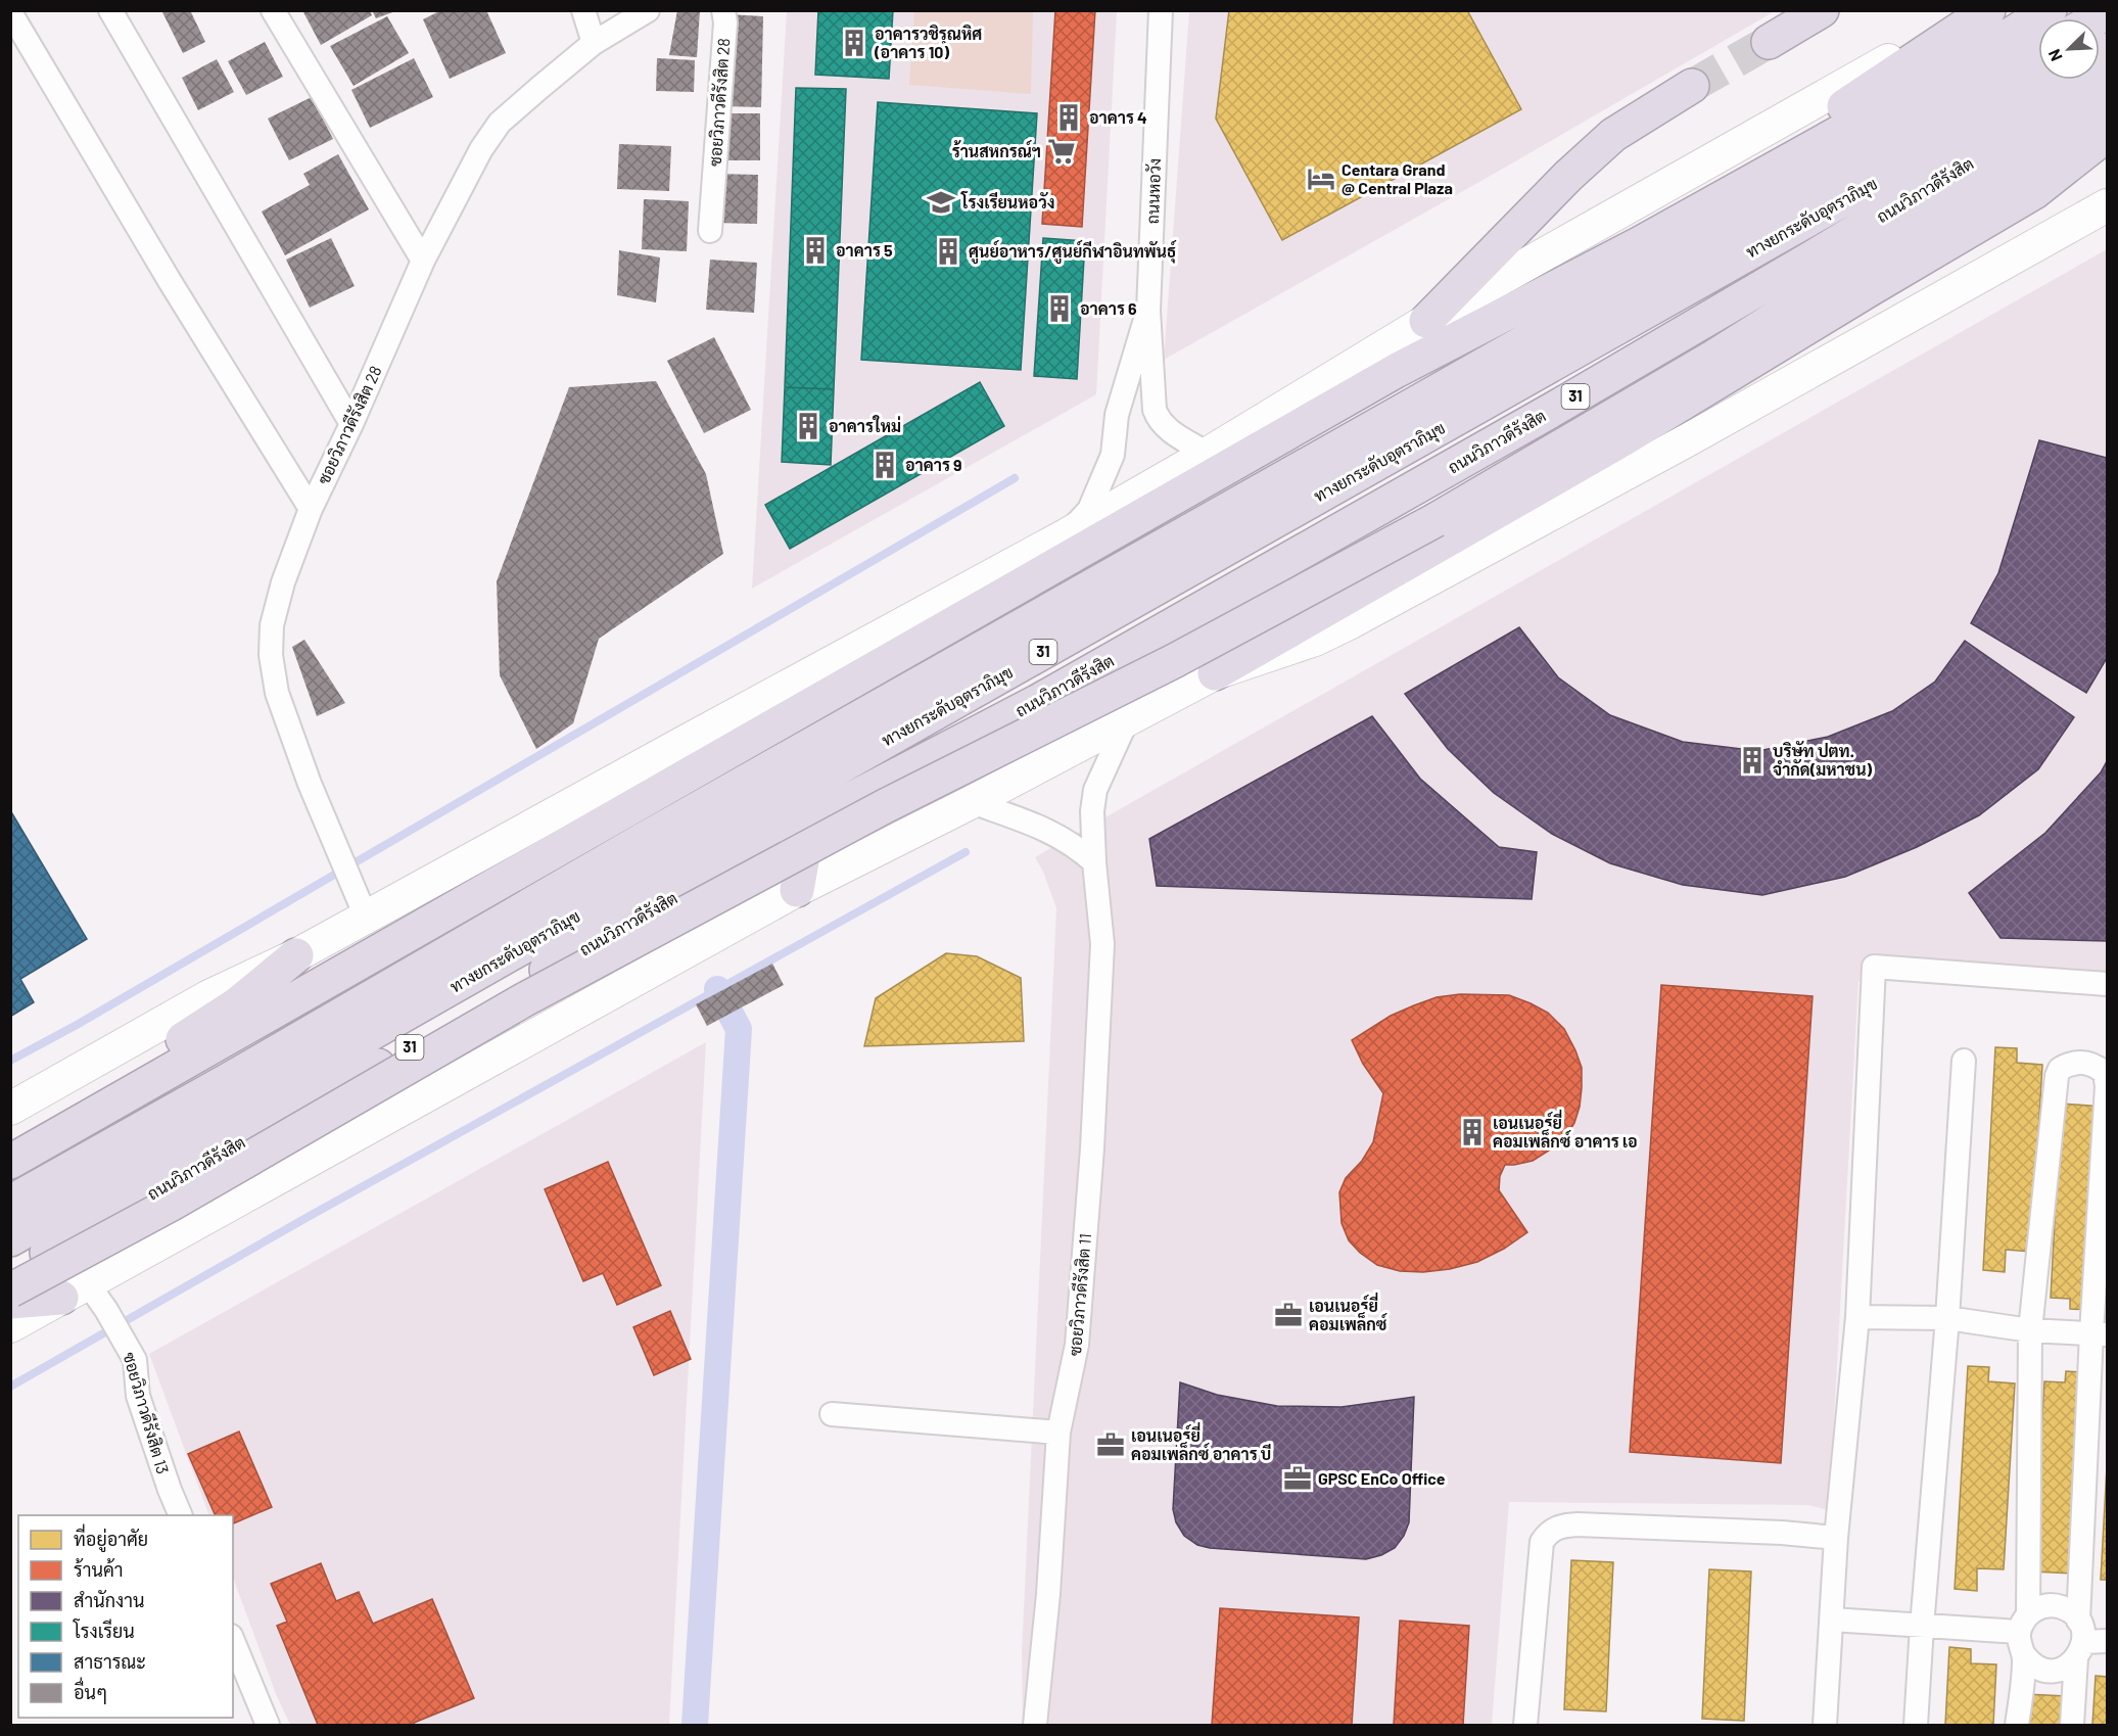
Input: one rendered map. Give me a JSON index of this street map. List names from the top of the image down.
{
  "streets": {
    "highway": ["ถนนวิภาวดีรังสิต", "ทางยกระดับอุตราภิมุข", "31"],
    "street": [
      "ซอยวิภาวดีรังสิต 28",
      "ถนนหอวัง",
      "ซอยวิภาวดีรังสิต 11",
      "ซอยวิภาวดีรังสิต 13"
    ]
  },
  "places": {
    "building": [
      "อาคารวชิรุณหิศ (อาคาร 10)",
      "อาคาร 4",
      "อาคาร 5",
      "ศูนย์อาหาร/ศูนย์กีฬาอินทพันธุ์",
      "อาคาร 6",
      "อาคารใหม่",
      "อาคาร 9",
      "บริษัท ปตท. จำกัด(มหาชน)",
      "เอนเนอร์ยี่ คอมเพล็กซ์ อาคาร เอ"
    ],
    "supermarket": ["ร้านสหกรณ์ฯ"],
    "hotel": ["Centara Grand @ Central Plaza"],
    "school or university": ["โรงเรียนหอวัง"],
    "office": ["เอนเนอร์ยี่ คอมเพล็กซ์", "เอนเนอร์ยี่ คอมเพล็กซ์ อาคาร บี", "GPSC EnCo Office"]
  },
  "legend": [
    "ที่อยู่อาศัย",
    "ร้านค้า",
    "สำนักงาน",
    "โรงเรียน",
    "สาธารณะ",
    "อื่นๆ"
  ],
  "north": "bottom left"
}
